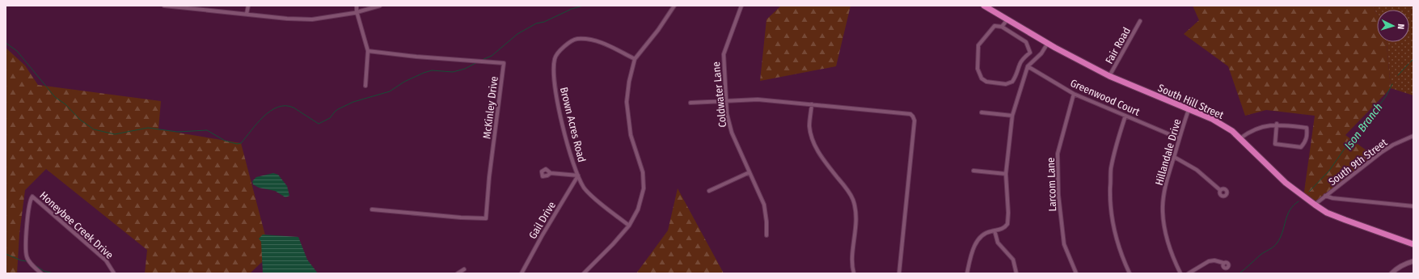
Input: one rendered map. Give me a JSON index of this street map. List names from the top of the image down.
{
  "streets": {
    "main road": ["South Hill Street"],
    "street": [
      "Fair Road",
      "Coldwater Lane",
      "Greenwood Court",
      "McKinley Drive",
      "Brown Acres Road",
      "Hillandale Drive",
      "South 9th Street",
      "Larcom Lane",
      "Gail Drive",
      "Honeybee Creek Drive"
    ]
  },
  "crossings": [
    ["Fair Road", "South Hill Street"],
    ["Greenwood Court", "Hillandale Drive"],
    ["Greenwood Court", "Larcom Lane"],
    ["South Hill Street", "Hillandale Drive"],
    ["South Hill Street", "South 9th Street"],
    ["Brown Acres Road", "Gail Drive"]
  ],
  "water": ["Ison Branch"],
  "north": "right"
}
